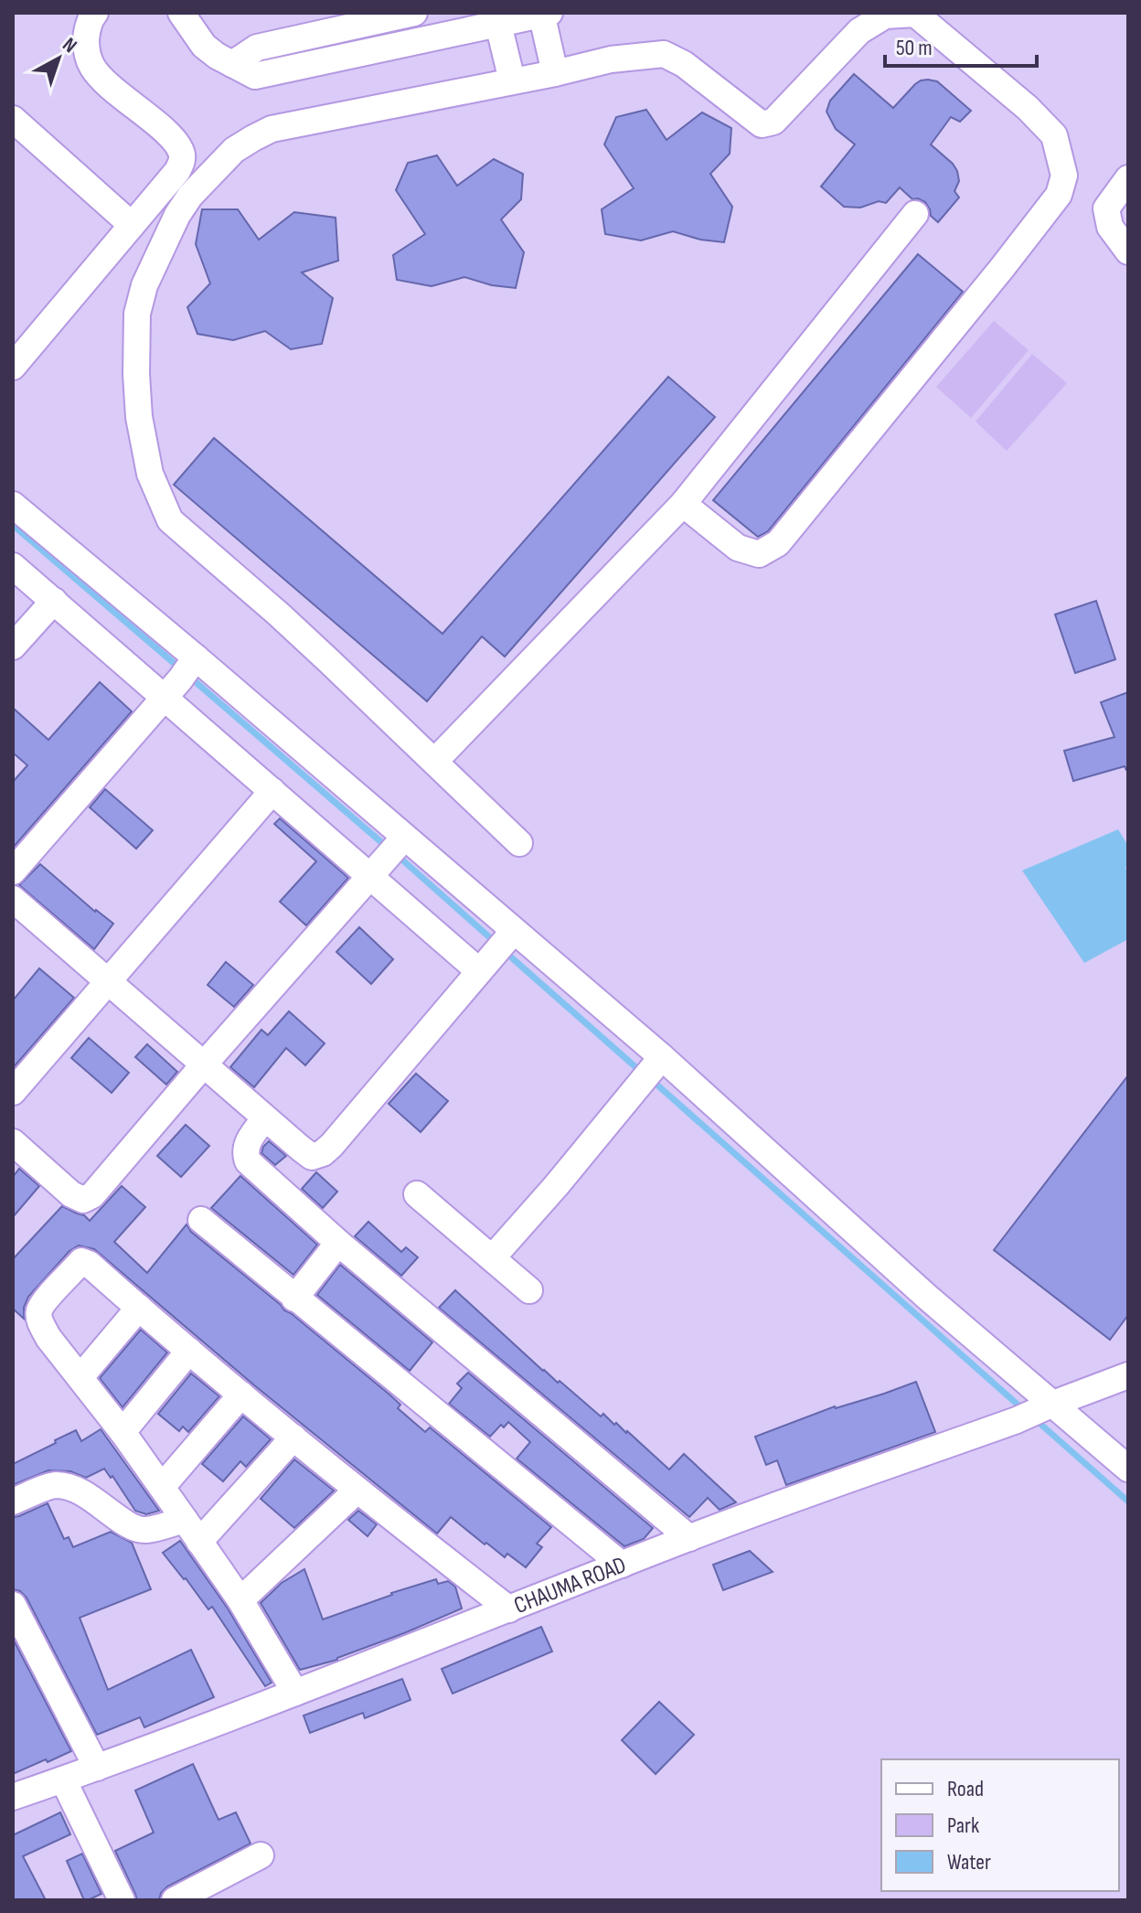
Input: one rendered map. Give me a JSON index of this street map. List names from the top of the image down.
{
  "streets": {
    "street": ["CHAUMA ROAD"]
  },
  "legend": ["Road", "Park", "Water"],
  "scale_bar": "50 m",
  "north": "top right"
}
